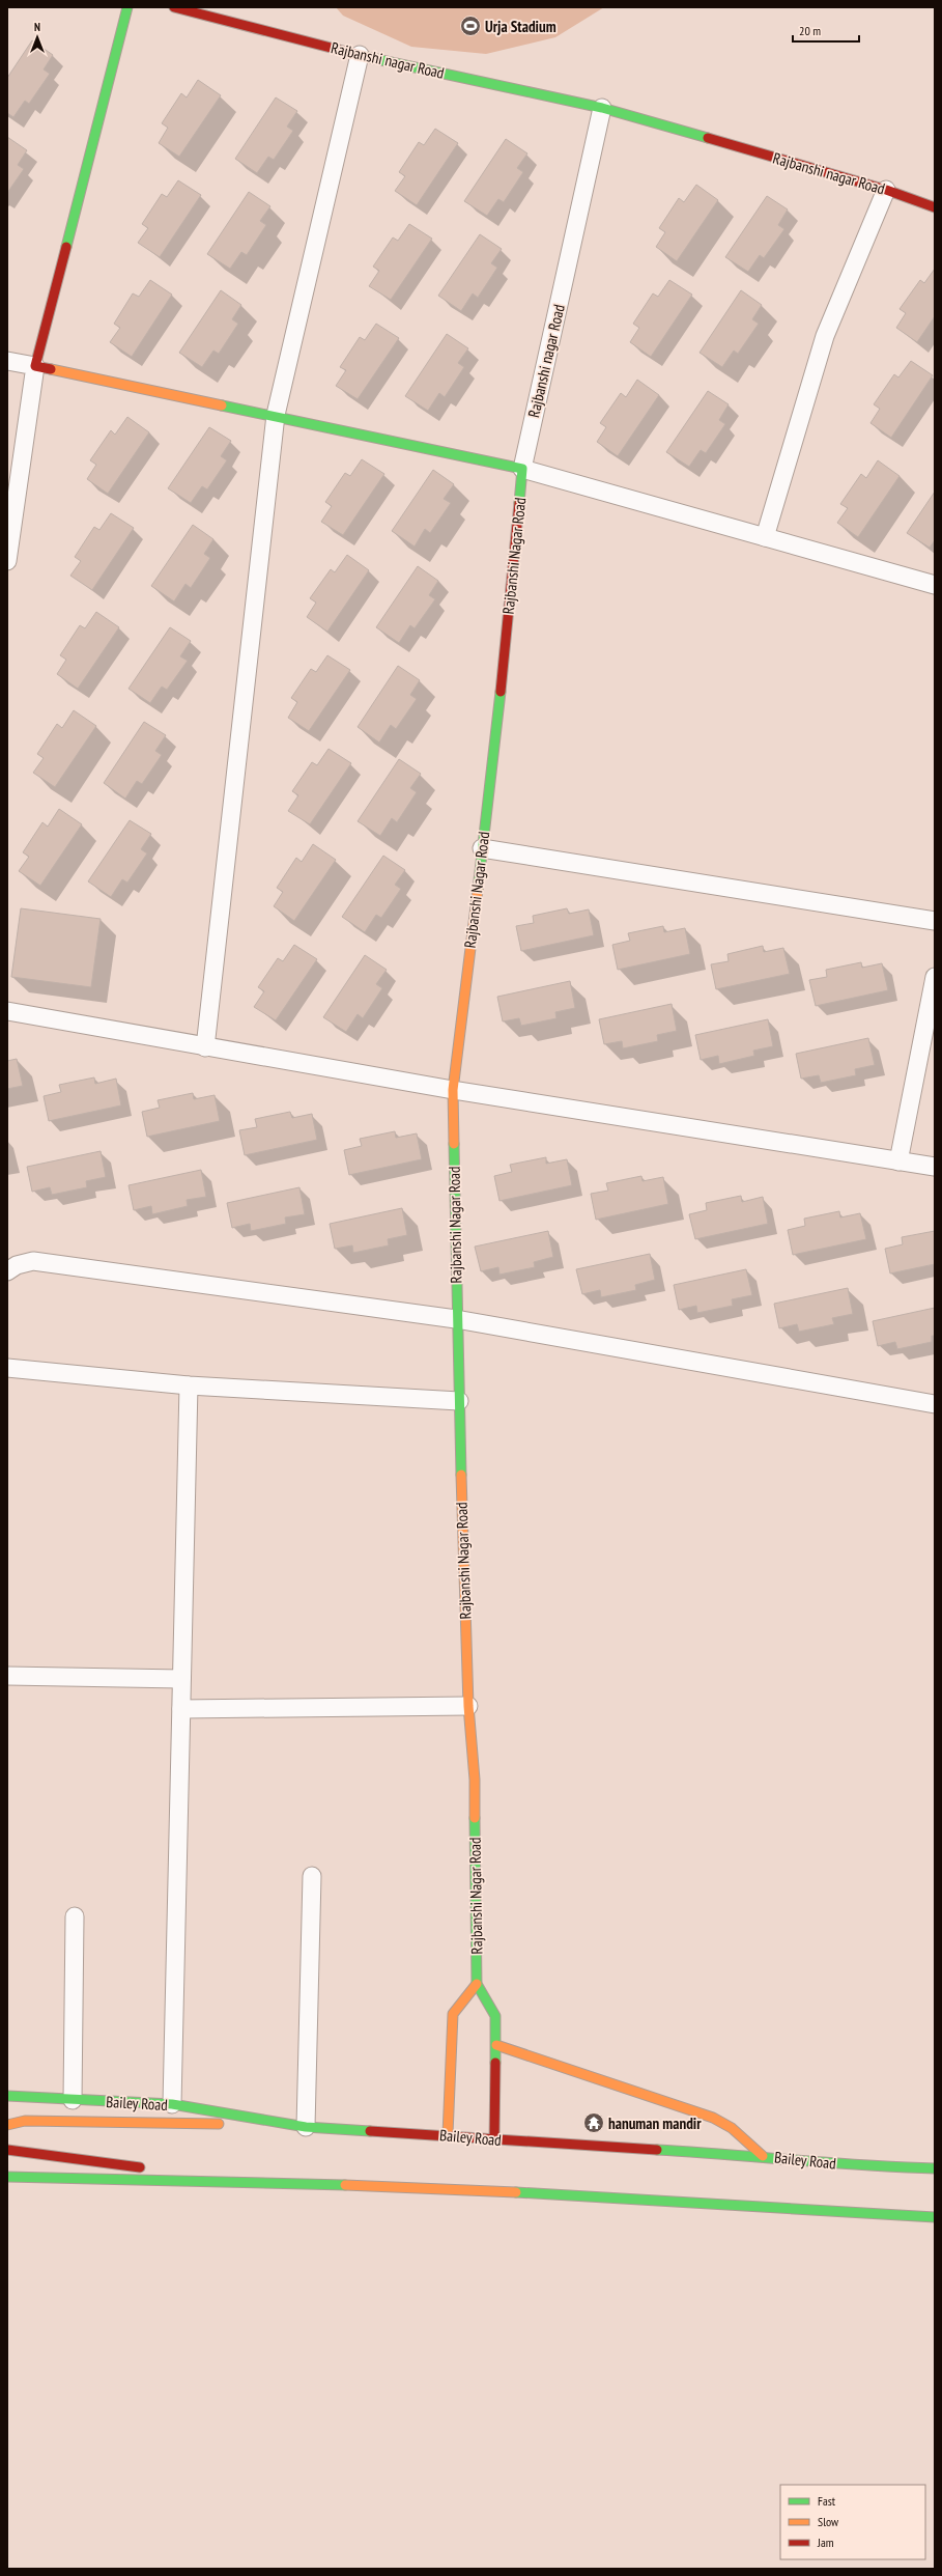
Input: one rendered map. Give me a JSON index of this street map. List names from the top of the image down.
{
  "streets": {
    "main road": ["Rajbanshi nagar Road", "Rajbanshi Nagar Road", "Bailey Road"]
  },
  "crossings": [
    ["Rajbanshi nagar Road", "Rajbanshi Nagar Road"],
    ["Rajbanshi Nagar Road", "Bailey Road"]
  ],
  "places": {
    "sports": ["Urja Stadium"],
    "temple": ["hanuman mandir"]
  },
  "legend": ["Fast", "Slow", "Jam"],
  "scale_bar": "20 m",
  "north": "top"
}
